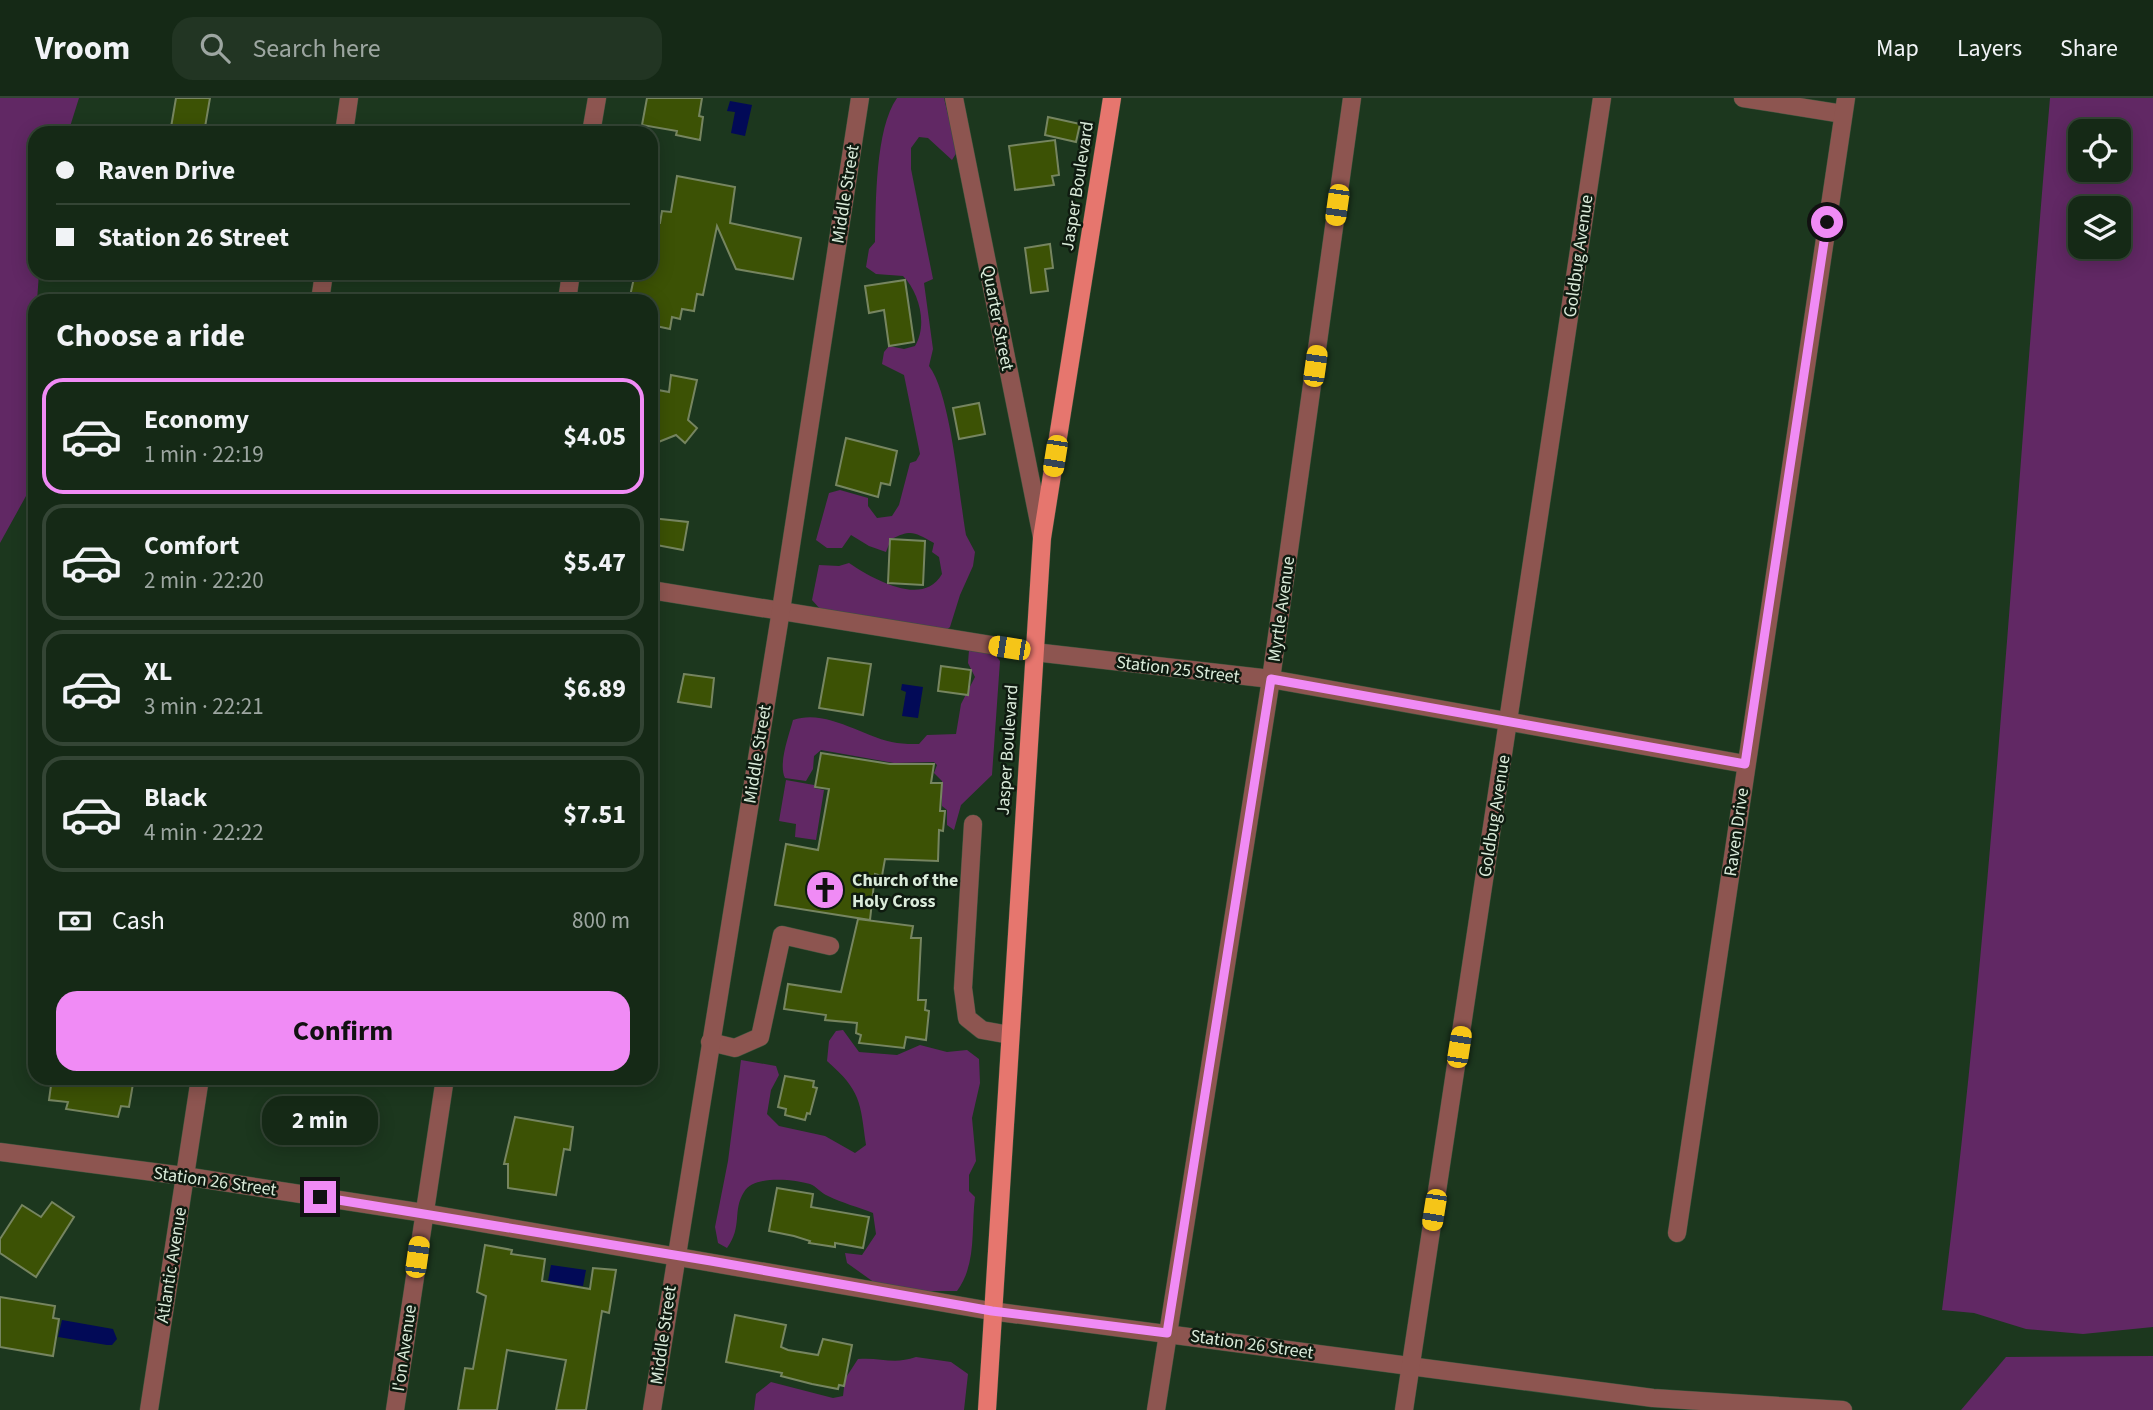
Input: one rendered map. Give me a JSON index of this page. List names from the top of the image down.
{
  "streets": {
    "main road": ["Jasper Boulevard"],
    "street": [
      "Middle Street",
      "Goldbug Avenue",
      "Quarter Street",
      "Myrtle Avenue",
      "Station 25 Street",
      "Raven Drive",
      "Station 26 Street",
      "Atlantic Avenue",
      "I'on Avenue"
    ]
  },
  "crossings": [
    ["Jasper Boulevard", "Quarter Street"],
    ["Jasper Boulevard", "Station 25 Street"],
    ["Jasper Boulevard", "Station 26 Street"],
    ["Middle Street", "Station 25 Street"],
    ["Middle Street", "Station 26 Street"],
    ["Goldbug Avenue", "Station 25 Street"],
    ["Goldbug Avenue", "Station 26 Street"],
    ["Myrtle Avenue", "Station 25 Street"],
    ["Myrtle Avenue", "Station 26 Street"],
    ["Station 25 Street", "Raven Drive"],
    ["Station 26 Street", "Atlantic Avenue"],
    ["Station 26 Street", "I'on Avenue"]
  ],
  "places": {
    "church": ["Church of the Holy Cross"]
  },
  "page": {
    "header": "Vroom",
    "search": "Search here",
    "nav": ["Map", "Layers", "Share"],
    "banner": ["Raven Drive", "Station 26 Street"],
    "heading": "Choose a ride",
    "list": [
      {
        "name": "Economy",
        "note": "1 min · 22:19",
        "value": "$4.05"
      },
      {
        "name": "Comfort",
        "note": "2 min · 22:20",
        "value": "$5.47"
      },
      {
        "name": "XL",
        "note": "3 min · 22:21",
        "value": "$6.89"
      },
      {
        "name": "Black",
        "note": "4 min · 22:22",
        "value": "$7.51"
      }
    ],
    "pay": ["Cash", "800 m"],
    "buttons": "Confirm",
    "bubble": "2 min"
  }
}
